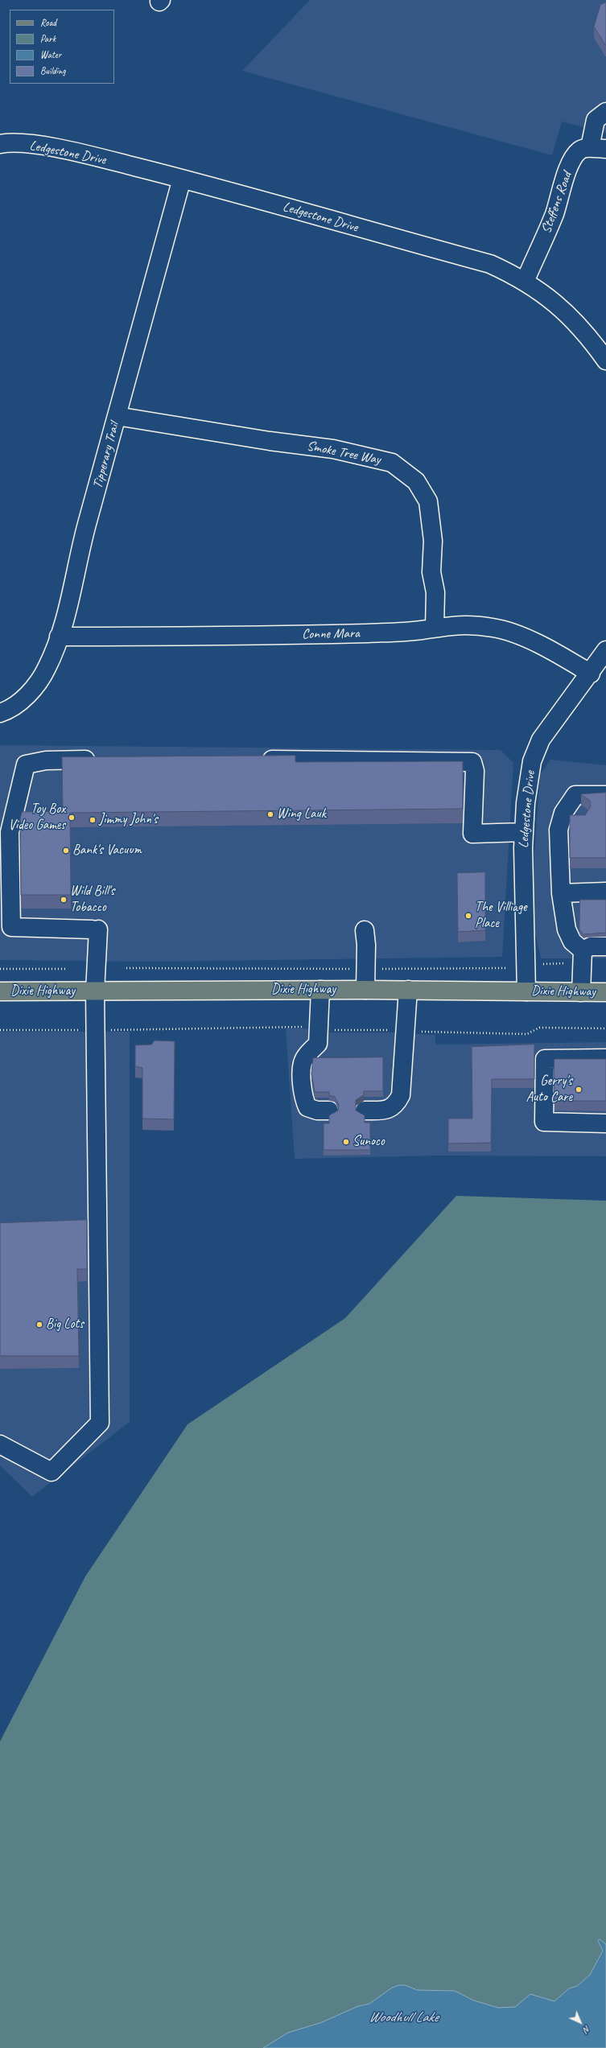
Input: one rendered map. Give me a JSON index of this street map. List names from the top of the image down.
{
  "streets": {
    "main road": ["Dixie Highway"],
    "street": [
      "Ledgestone Drive",
      "Steffens Road",
      "Smoke Tree Way",
      "Tipperary Trail",
      "Conne Mara"
    ]
  },
  "crossings": [
    ["Ledgestone Drive", "Steffens Road"],
    ["Ledgestone Drive", "Tipperary Trail"],
    ["Ledgestone Drive", "Conne Mara"],
    ["Ledgestone Drive", "Dixie Highway"],
    ["Smoke Tree Way", "Tipperary Trail"],
    ["Smoke Tree Way", "Conne Mara"],
    ["Tipperary Trail", "Conne Mara"]
  ],
  "water": ["Woodhull Lake"],
  "places": [
    "Wing Lauk",
    "Toy Box Video Games",
    "Jimmy John's",
    "Bank's Vacuum",
    "Wild Bill's Tobacco",
    "The Villiage Place",
    "Gerry's Auto Care",
    "Sunoco",
    "Big Lots"
  ],
  "legend": [
    "Road",
    "Park",
    "Water",
    "Building"
  ],
  "north": "bottom right"
}
